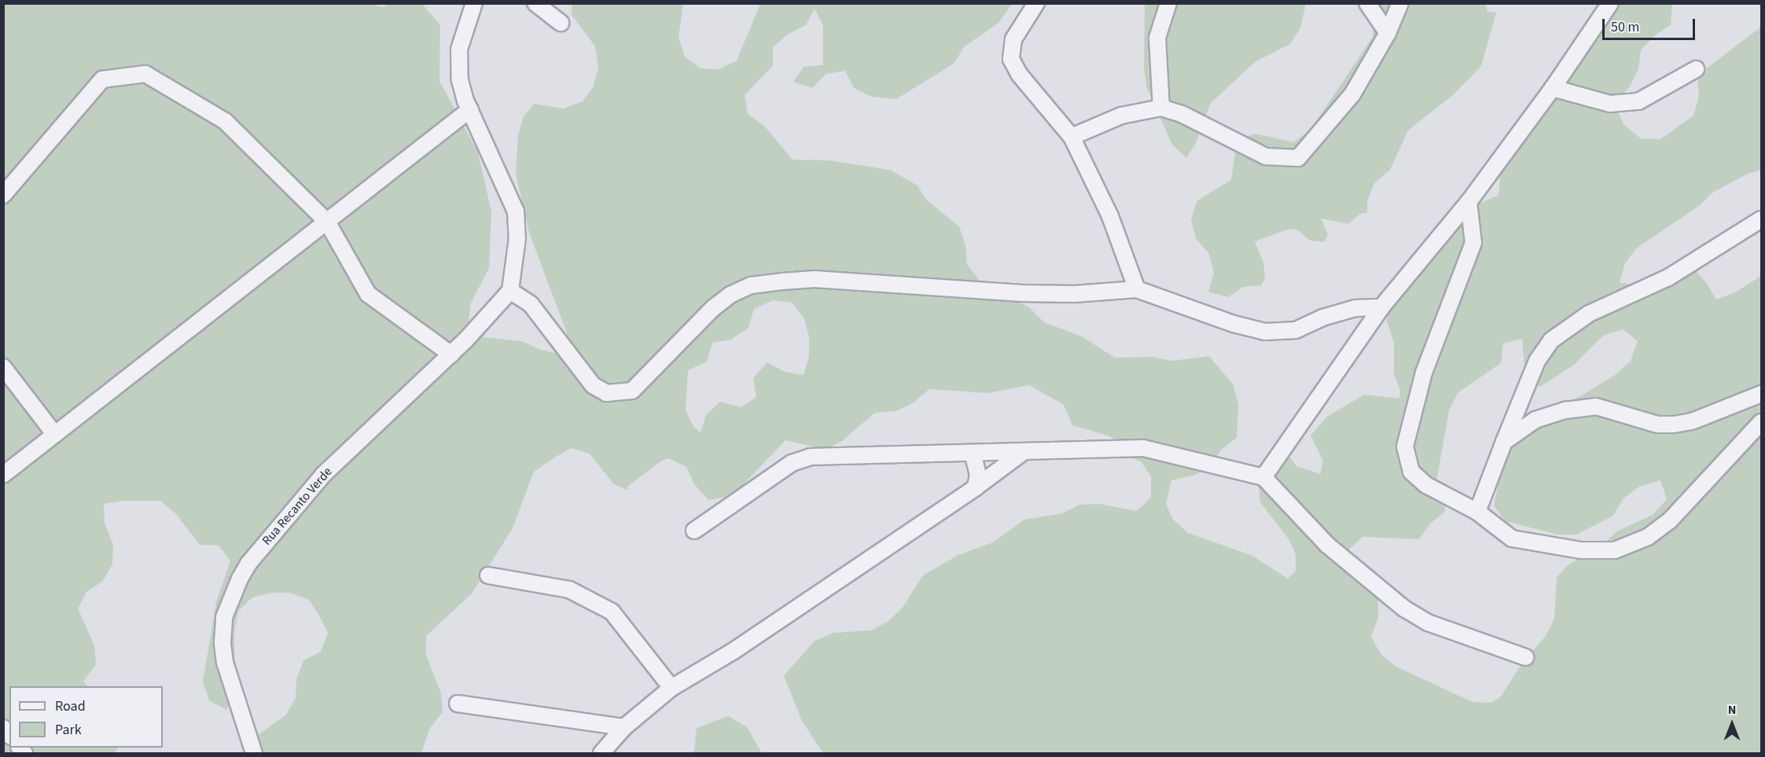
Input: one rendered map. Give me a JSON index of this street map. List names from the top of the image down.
{
  "streets": {
    "street": ["Rua Recanto Verde"]
  },
  "legend": ["Road", "Park"],
  "scale_bar": "50 m",
  "north": "top"
}
